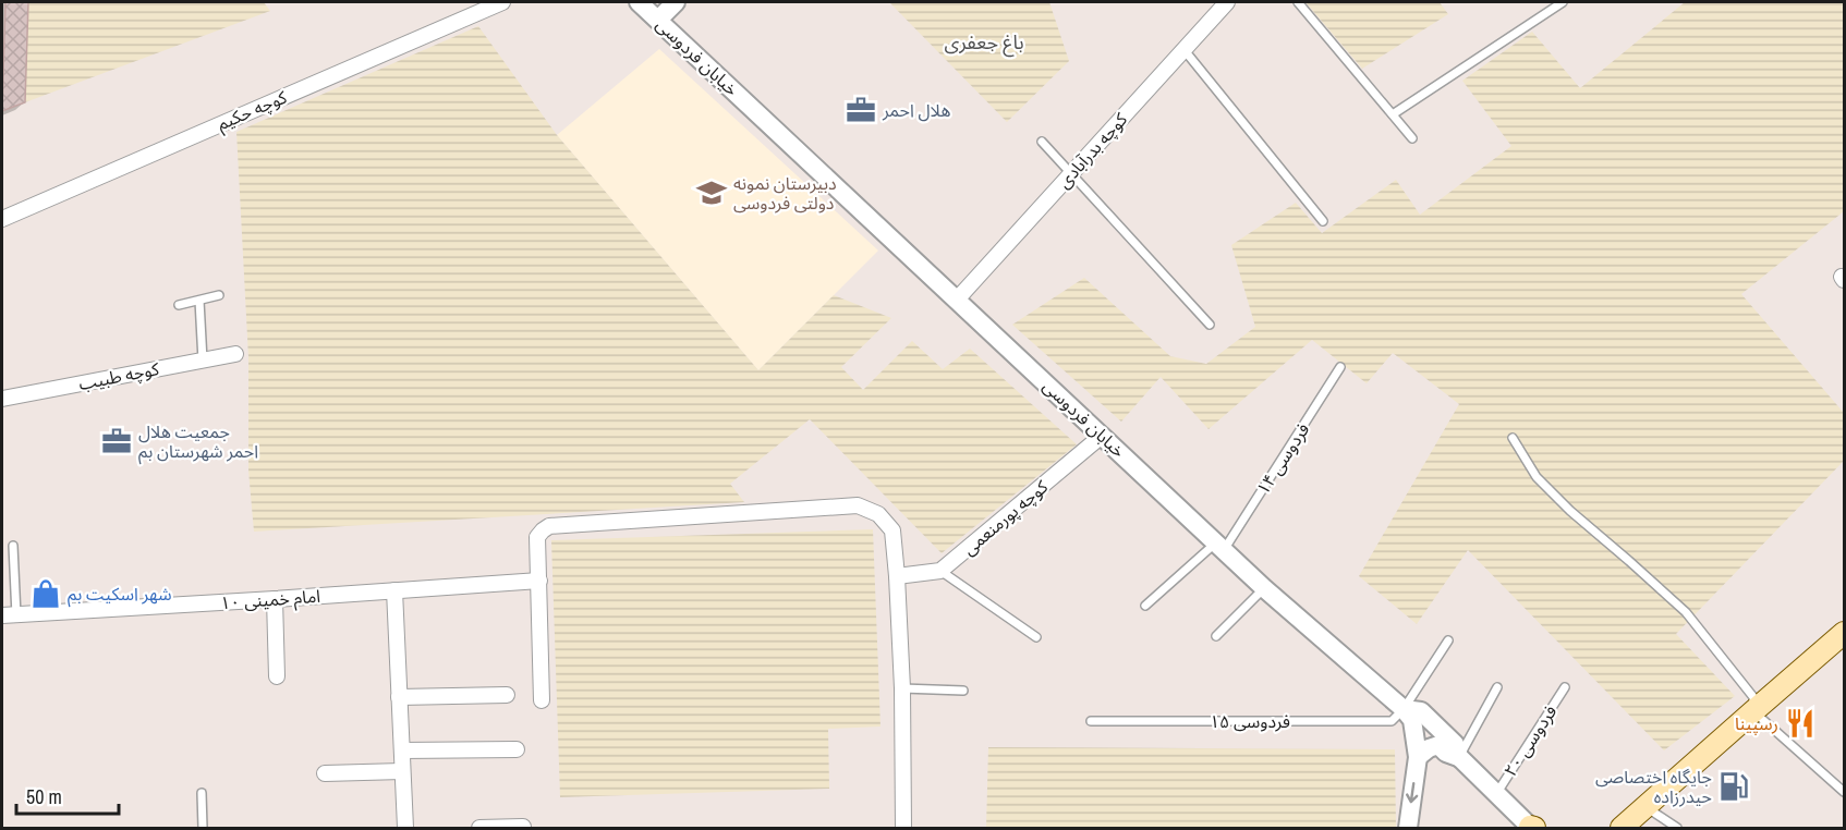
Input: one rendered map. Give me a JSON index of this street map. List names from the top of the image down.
{
  "streets": {
    "street": [
      "خیابان فردوسی",
      "کوچه حکیم",
      "کوچه بدرآبادی",
      "کوچه طبیب",
      "کوچه پورمنعمی",
      "امام خمینی ۱۰"
    ],
    "lane": ["فردوسی ۱۴", "فردوسی ۱۵", "فردوسی ۲۰"]
  },
  "crossings": [
    ["خیابان فردوسی", "کوچه بدرآبادی"],
    ["خیابان فردوسی", "فردوسی ۱۴"],
    ["خیابان فردوسی", "کوچه پورمنعمی"],
    ["خیابان فردوسی", "فردوسی ۱۵"],
    ["خیابان فردوسی", "فردوسی ۲۰"]
  ],
  "districts": ["باغ جعفری"],
  "places": {
    "office": ["هلال احمر", "جمعیت هلال احمر شهرستان بم"],
    "school or university": ["دبیرستان نمونه دولتی فردوسی"],
    "shop": ["شهر اسکیت بم"],
    "restaurant": ["رسپینا"],
    "fuel station": ["جایگاه اختصاصی حیدرزاده"]
  },
  "scale_bar": "50 m"
}
